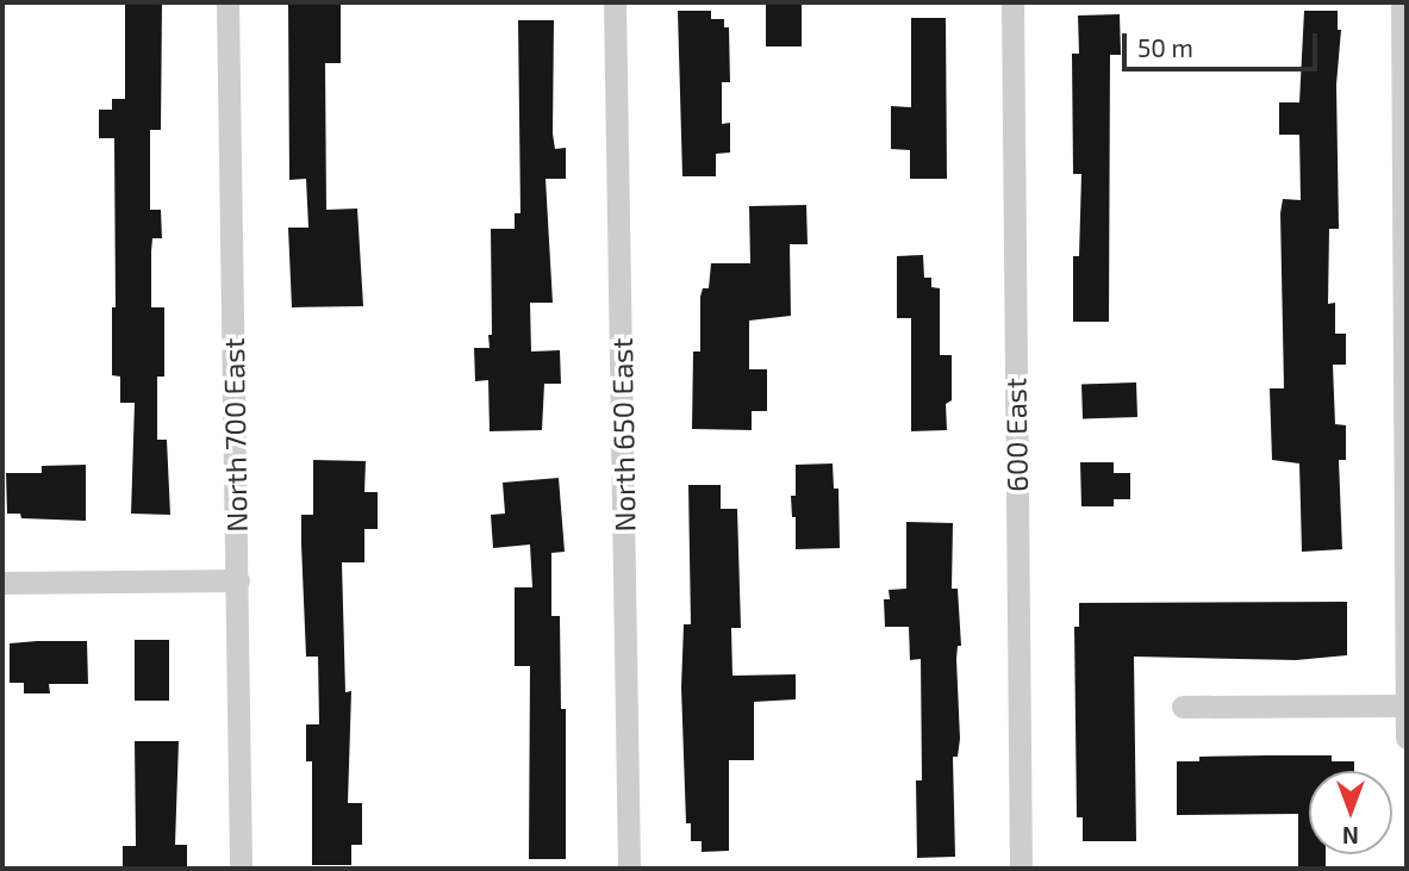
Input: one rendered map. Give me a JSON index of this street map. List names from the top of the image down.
{
  "streets": {
    "street": ["North 700 East", "North 650 East", "600 East"]
  },
  "scale_bar": "50 m",
  "north": "bottom"
}
